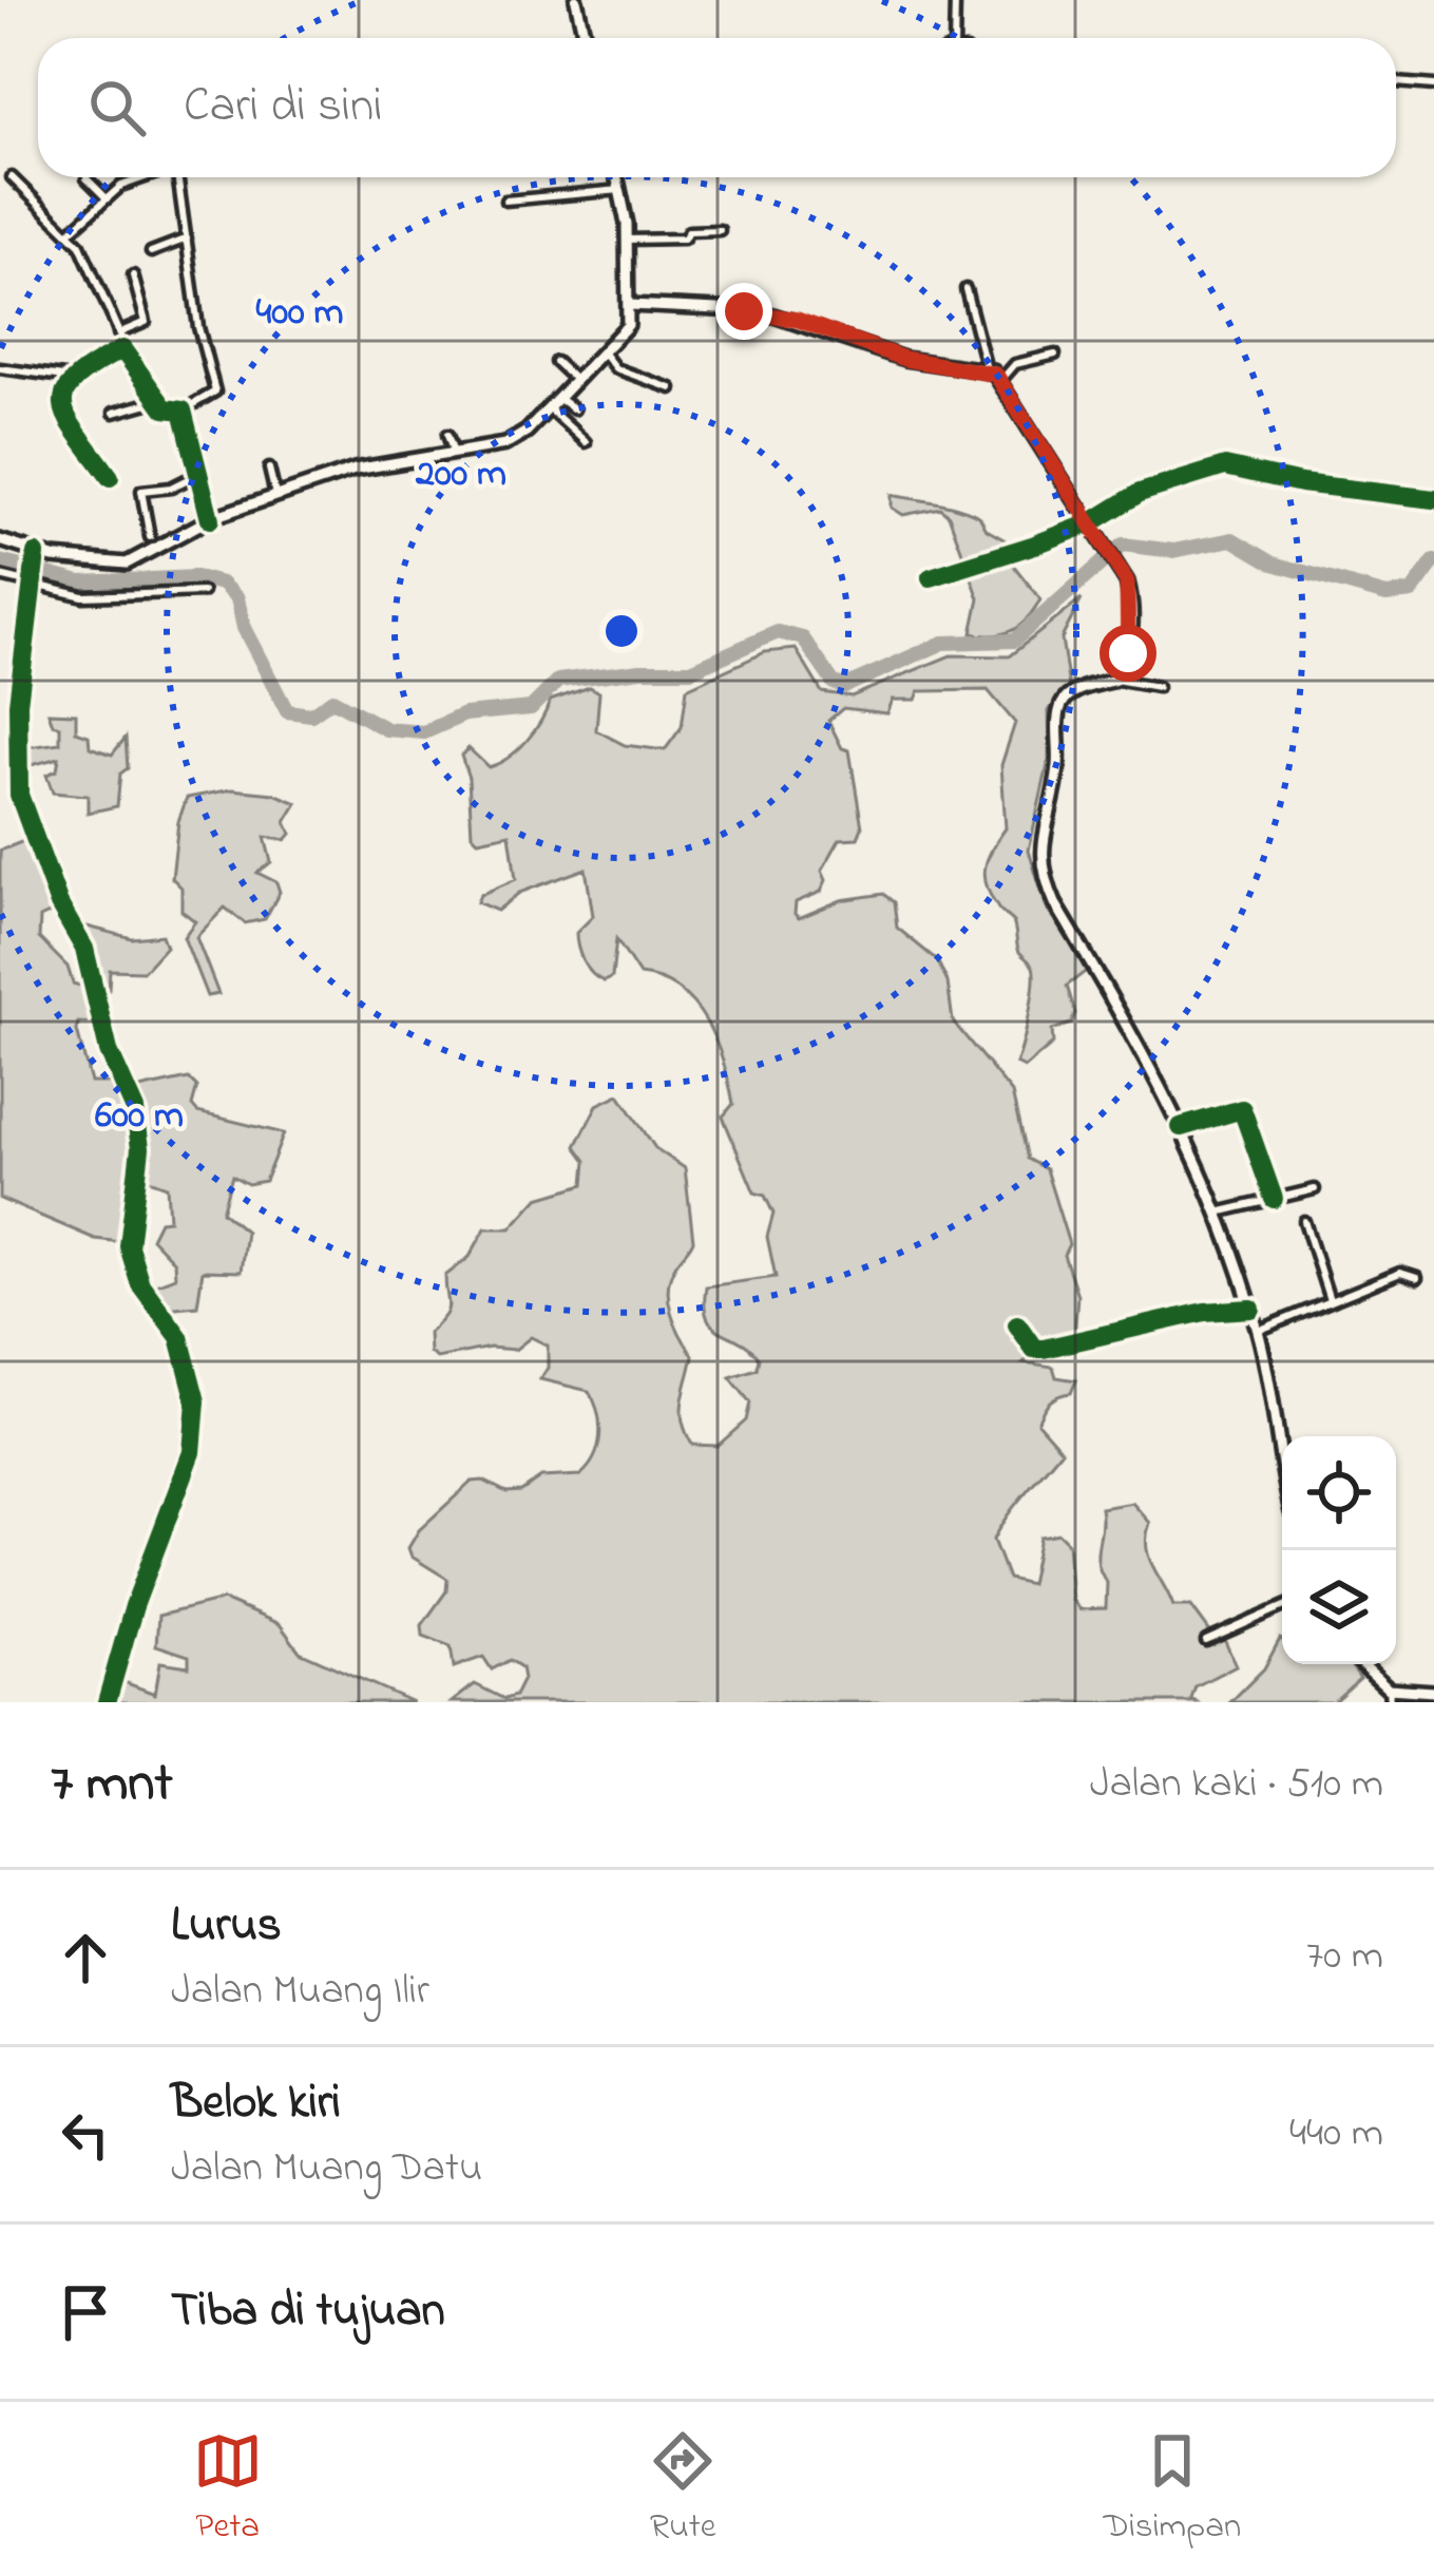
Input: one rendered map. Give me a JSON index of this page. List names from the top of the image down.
{
  "page": {
    "search": "Cari di sini",
    "heading": ["7 mnt", "Jalan kaki · 510 m"],
    "list": [
      ["Lurus", "Jalan Muang Ilir", "70 m"],
      ["Belok kiri", "Jalan Muang Datu", "440 m"],
      "Tiba di tujuan"
    ],
    "nav": ["Peta", "Rute", "Disimpan"]
  },
  "rings": ["400 m", "200 m", "600 m"]
}
